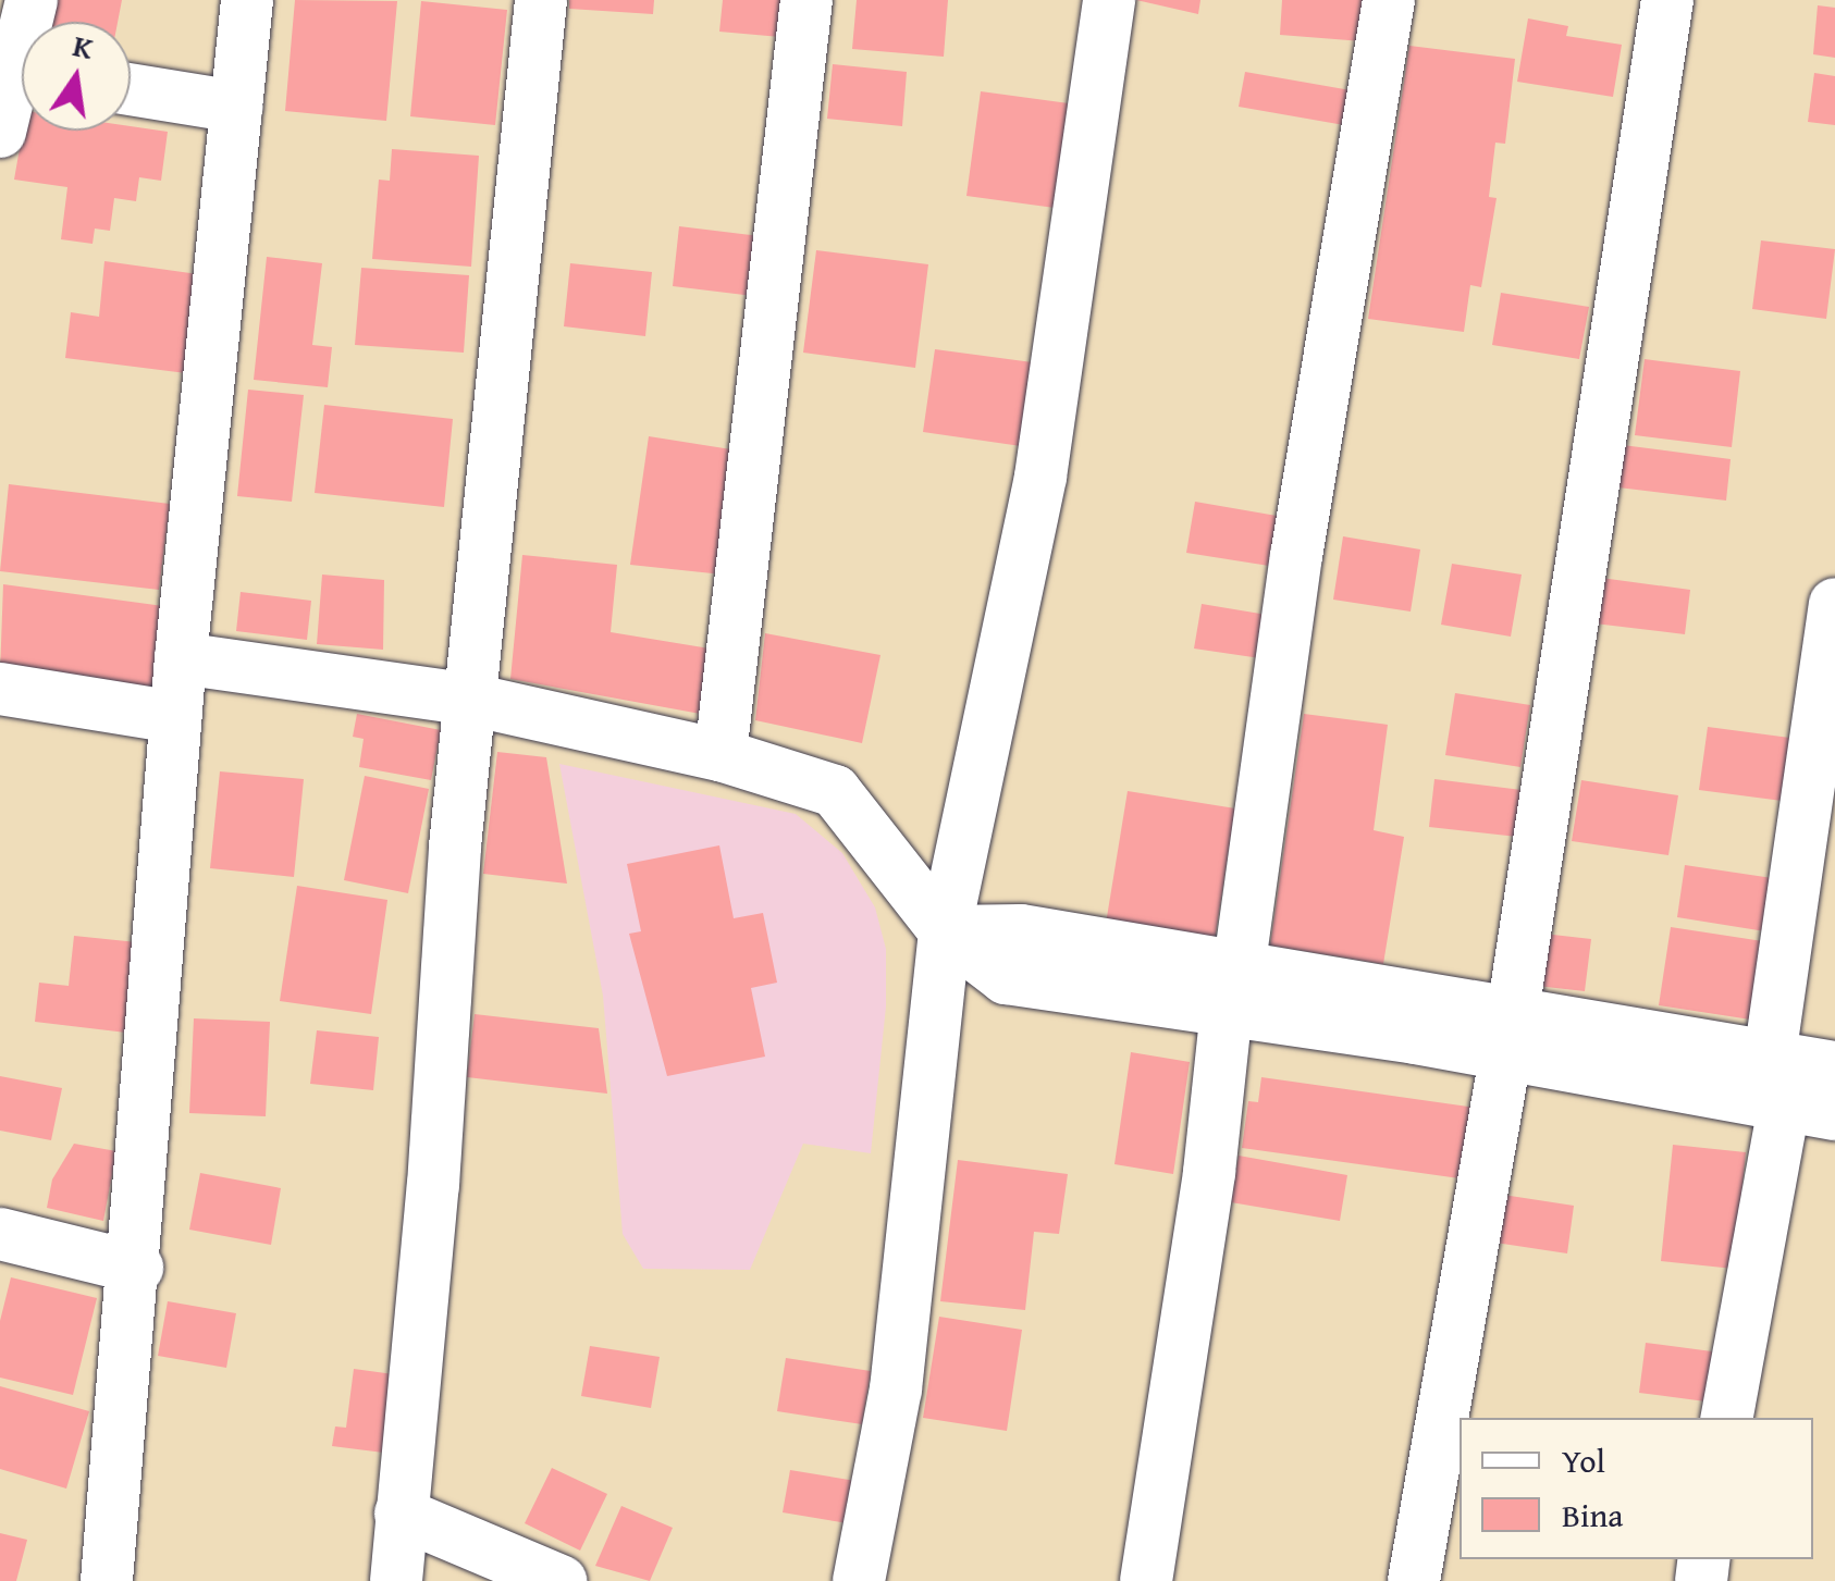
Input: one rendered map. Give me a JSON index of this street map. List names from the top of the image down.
{
  "legend": ["Yol", "Bina"],
  "north": "top"
}
